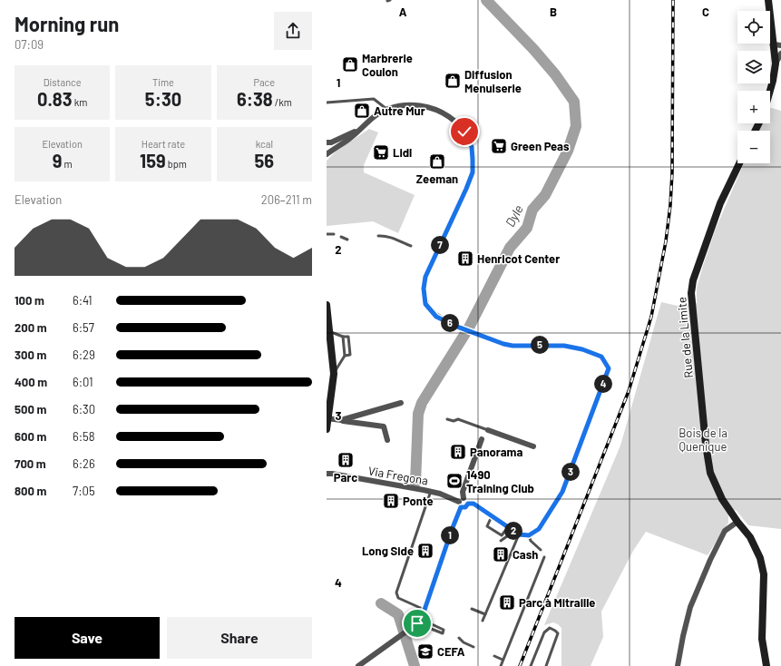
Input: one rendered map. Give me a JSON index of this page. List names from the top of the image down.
{
  "streets": {
    "street": ["Rue de la Limite", "Via Fregona"]
  },
  "water": ["Dyle"],
  "parks": ["Bois de la Quenique"],
  "places": {
    "shop": [
      "Marbrerie Coulon",
      "Diffusion Menuiserie",
      "Autre Mur",
      "Zeeman"
    ],
    "supermarket": ["Green Peas", "Lidl"],
    "building": [
      "Henricot Center",
      "Panorama",
      "Parc",
      "Ponte",
      "Long Side",
      "Cash",
      "Parc à Mitraille"
    ],
    "sports": ["1490 Training Club"],
    "school or university": ["CEFA"]
  },
  "page": {
    "heading": ["Morning run", "07:09"],
    "map_buttons": ["+", "−"],
    "stats": [
      ["Distance", "0.83 km"],
      ["Time", "5:30"],
      ["Pace", "6:38 /km"],
      ["Elevation", "9 m"],
      ["Heart rate", "159 bpm"],
      ["kcal", "56"]
    ],
    "chart": ["Elevation", "206–211 m"],
    "pins": [
      "7",
      "6",
      "5",
      "4",
      "3",
      "2",
      "1"
    ],
    "list": [
      {
        "name": "100 m",
        "note": "6:41"
      },
      {
        "name": "200 m",
        "note": "6:57"
      },
      {
        "name": "300 m",
        "note": "6:29"
      },
      {
        "name": "400 m",
        "note": "6:01"
      },
      {
        "name": "500 m",
        "note": "6:30"
      },
      {
        "name": "600 m",
        "note": "6:58"
      },
      {
        "name": "700 m",
        "note": "6:26"
      },
      {
        "name": "800 m",
        "note": "7:05"
      }
    ],
    "buttons": ["Save", "Share"]
  },
  "grid": {
    "columns": ["A", "B", "C"],
    "rows": [
      "1",
      "2",
      "3",
      "4"
    ]
  }
}
